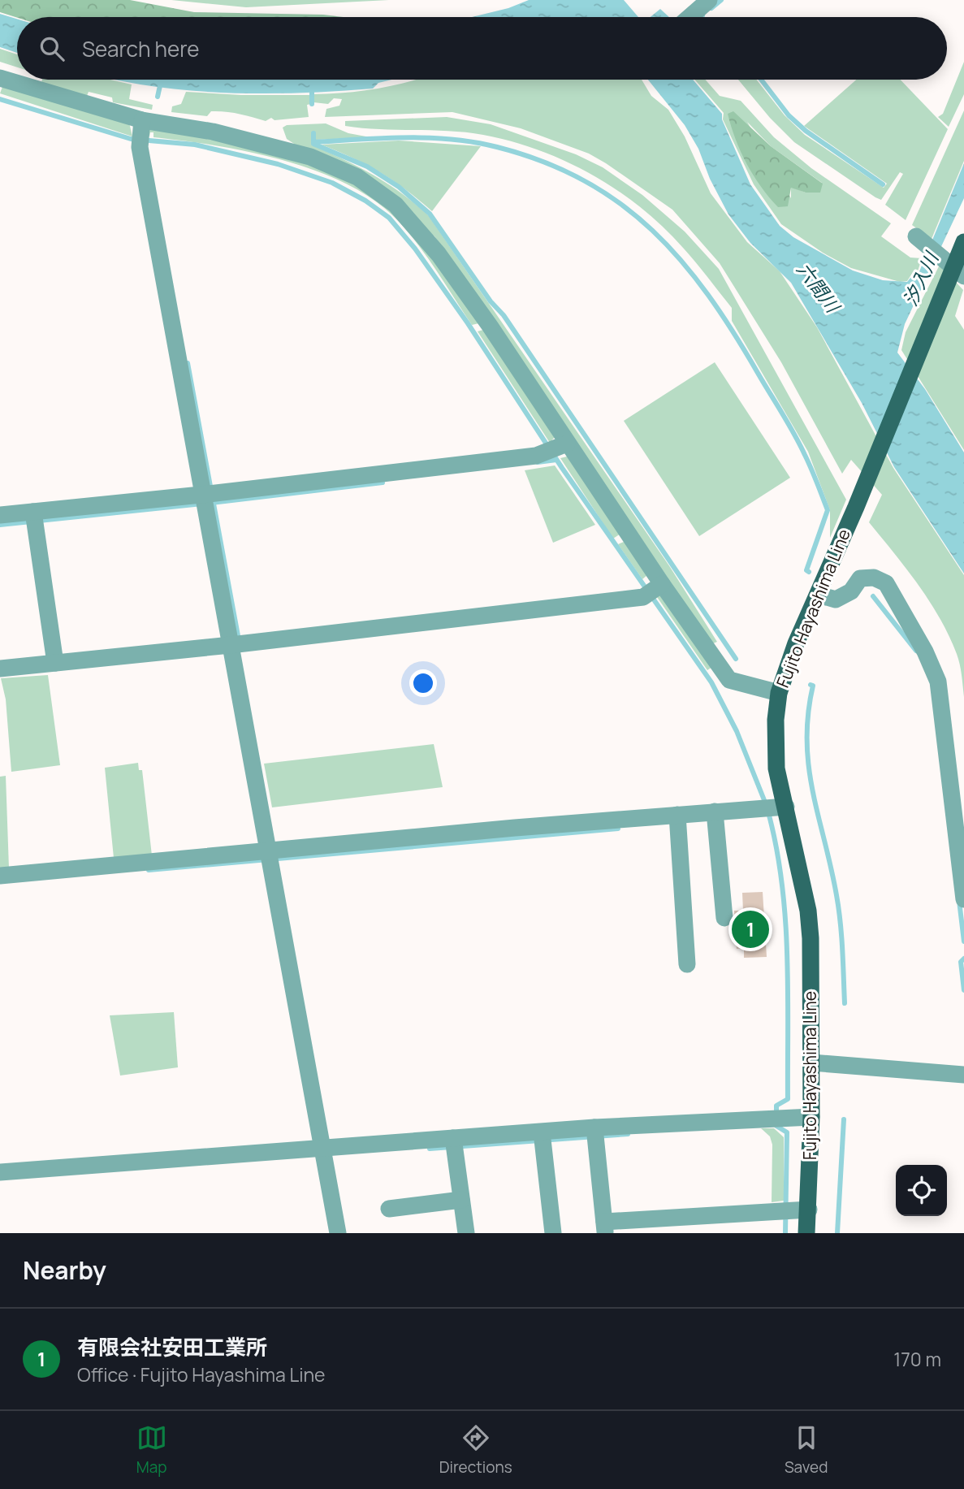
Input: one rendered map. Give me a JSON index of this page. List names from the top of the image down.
{
  "streets": {
    "main road": ["Fujito Hayashima Line"]
  },
  "water": ["汐入川", "六間川"],
  "page": {
    "search": "Search here",
    "pins": "1",
    "heading": "Nearby",
    "list": [
      {
        "mark": "1",
        "name": "有限会社安田工業所",
        "note": "Office · Fujito Hayashima Line",
        "value": "170 m"
      }
    ],
    "nav": ["Map", "Directions", "Saved"]
  }
}
